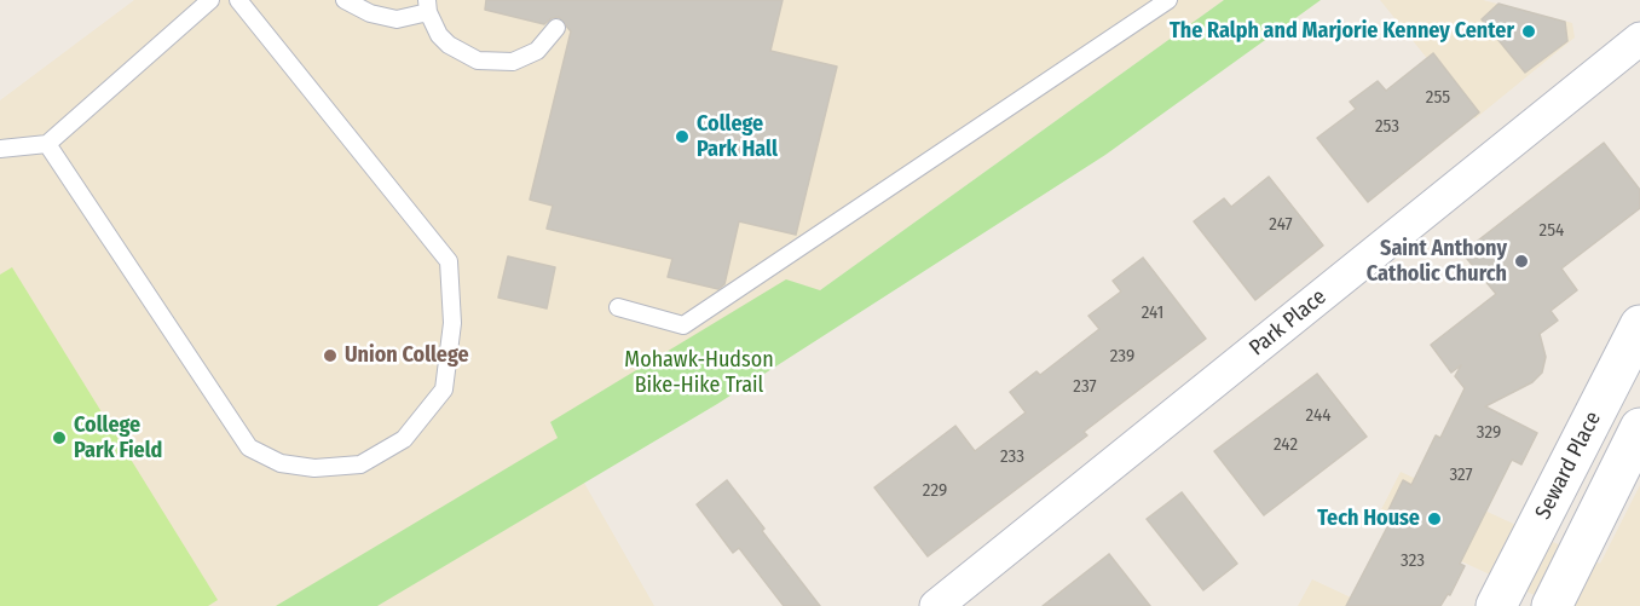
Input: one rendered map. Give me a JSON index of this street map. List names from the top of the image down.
{
  "streets": {
    "street": ["Park Place", "Seward Place"]
  },
  "parks": ["Mohawk-Hudson Bike-Hike Trail"],
  "places": [
    "The Ralph and Marjorie Kenney Center",
    "College Park Hall",
    "Saint Anthony Catholic Church",
    "Union College",
    "College Park Field",
    "Tech House"
  ],
  "house_numbers": [
    "255",
    "253",
    "247",
    "254",
    "241",
    "239",
    "237",
    "244",
    "329",
    "242",
    "233",
    "327",
    "229",
    "323"
  ]
}
